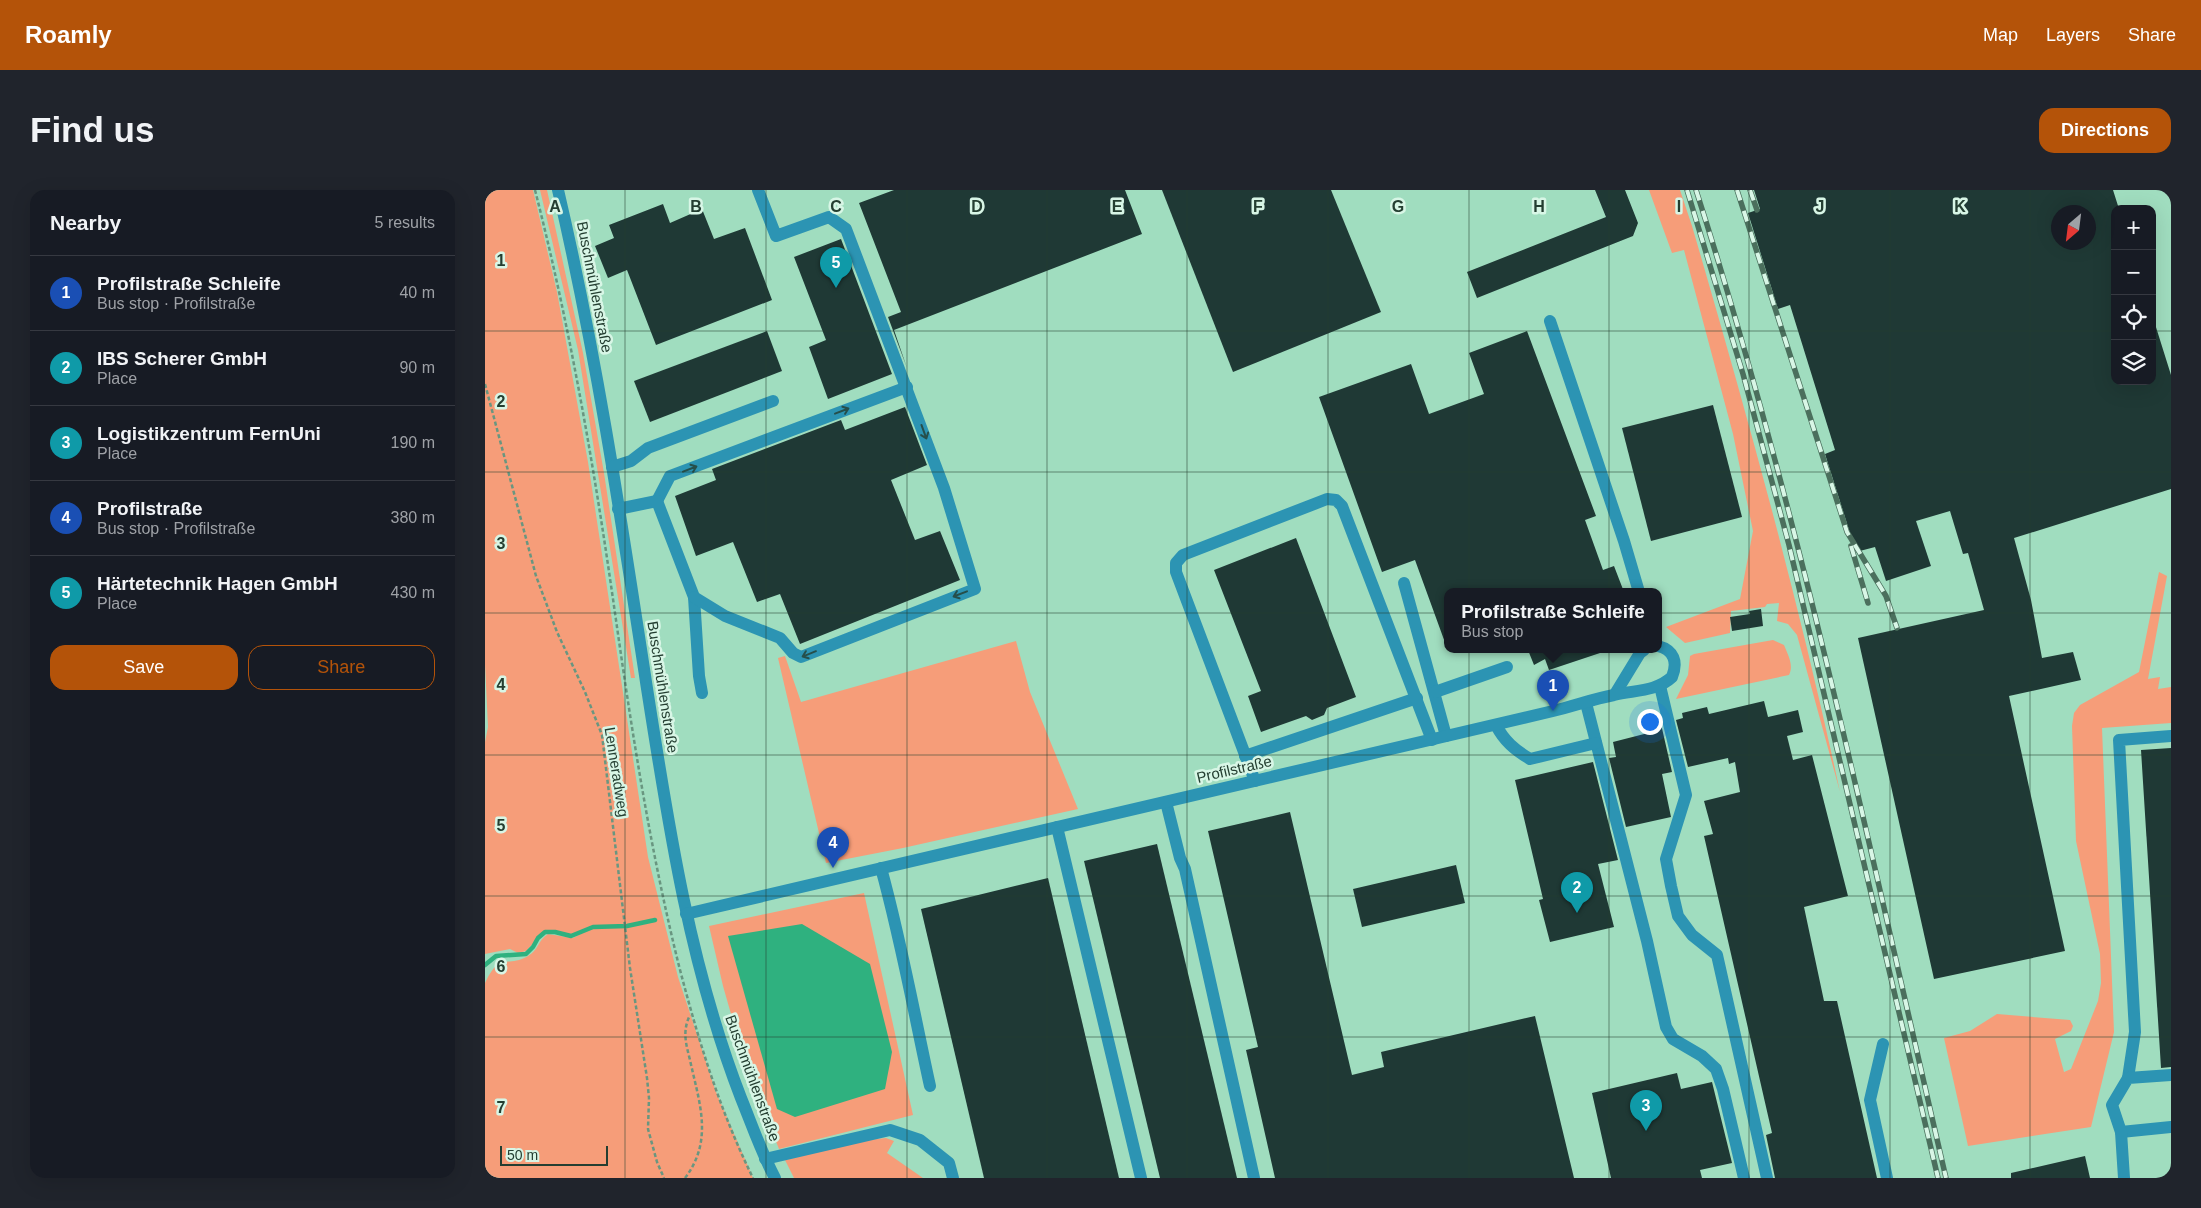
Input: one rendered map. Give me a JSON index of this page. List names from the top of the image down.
{
  "streets": {
    "street": ["Buschmühlenstraße", "Profilstraße"],
    "path": ["Lenneradweg"]
  },
  "crossings": [
    ["Buschmühlenstraße", "Profilstraße"]
  ],
  "scale_bar": "50 m",
  "north": "bottom left",
  "page": {
    "header": "Roamly",
    "nav": ["Map", "Layers", "Share"],
    "buttons": [
      "Directions",
      ["Save", "Share"]
    ],
    "title": "Find us",
    "heading": ["Nearby", "5 results"],
    "map_buttons": ["+", "−"],
    "pins": [
      "5",
      "1",
      "4",
      "2",
      "3"
    ],
    "list": [
      {
        "mark": "1",
        "name": "Profilstraße Schleife",
        "note": "Bus stop · Profilstraße",
        "value": "40 m"
      },
      {
        "mark": "2",
        "name": "IBS Scherer GmbH",
        "note": "Place",
        "value": "90 m"
      },
      {
        "mark": "3",
        "name": "Logistikzentrum FernUni",
        "note": "Place",
        "value": "190 m"
      },
      {
        "mark": "4",
        "name": "Profilstraße",
        "note": "Bus stop · Profilstraße",
        "value": "380 m"
      },
      {
        "mark": "5",
        "name": "Härtetechnik Hagen GmbH",
        "note": "Place",
        "value": "430 m"
      }
    ],
    "popup": ["Profilstraße Schleife", "Bus stop"],
    "scale": "50 m"
  },
  "grid": {
    "columns": [
      "A",
      "B",
      "C",
      "D",
      "E",
      "F",
      "G",
      "H",
      "I",
      "J",
      "K"
    ],
    "rows": [
      "1",
      "2",
      "3",
      "4",
      "5",
      "6",
      "7"
    ]
  }
}
